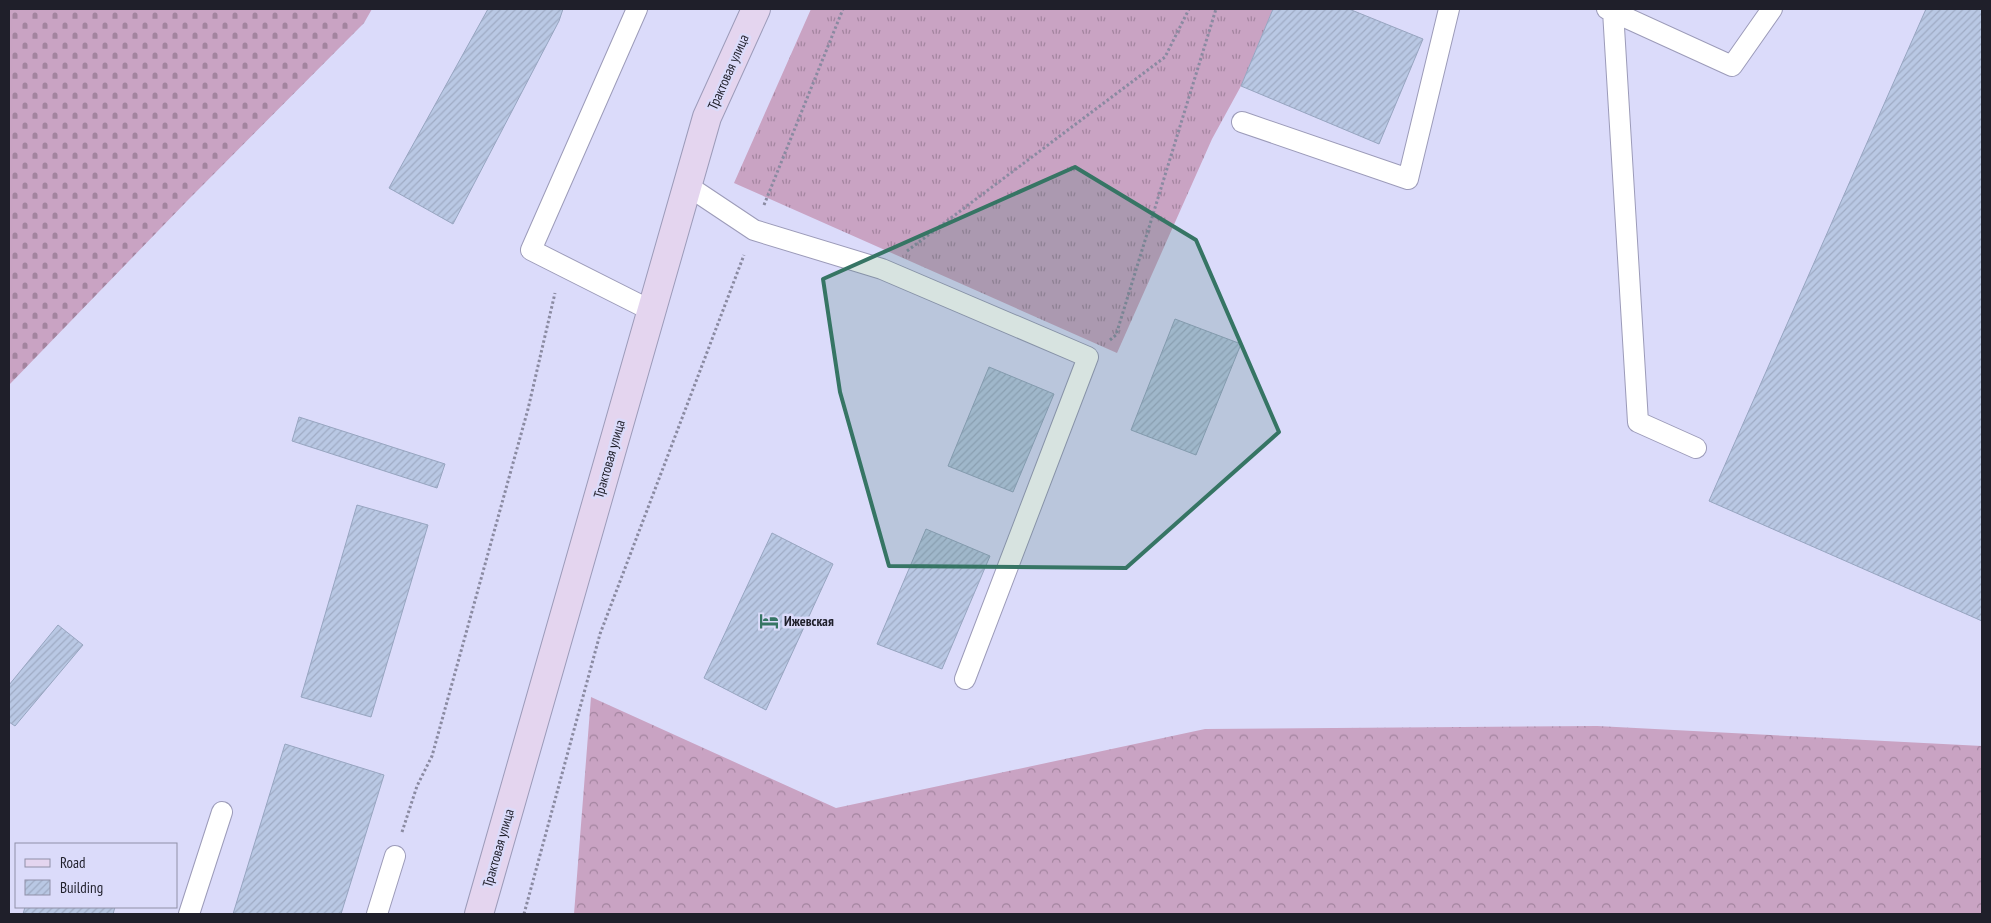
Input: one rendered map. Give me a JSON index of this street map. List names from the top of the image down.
{
  "streets": {
    "street": ["Трактовая улица"]
  },
  "places": {
    "hotel": ["Ижевская"]
  },
  "legend": ["Road", "Building"]
}
